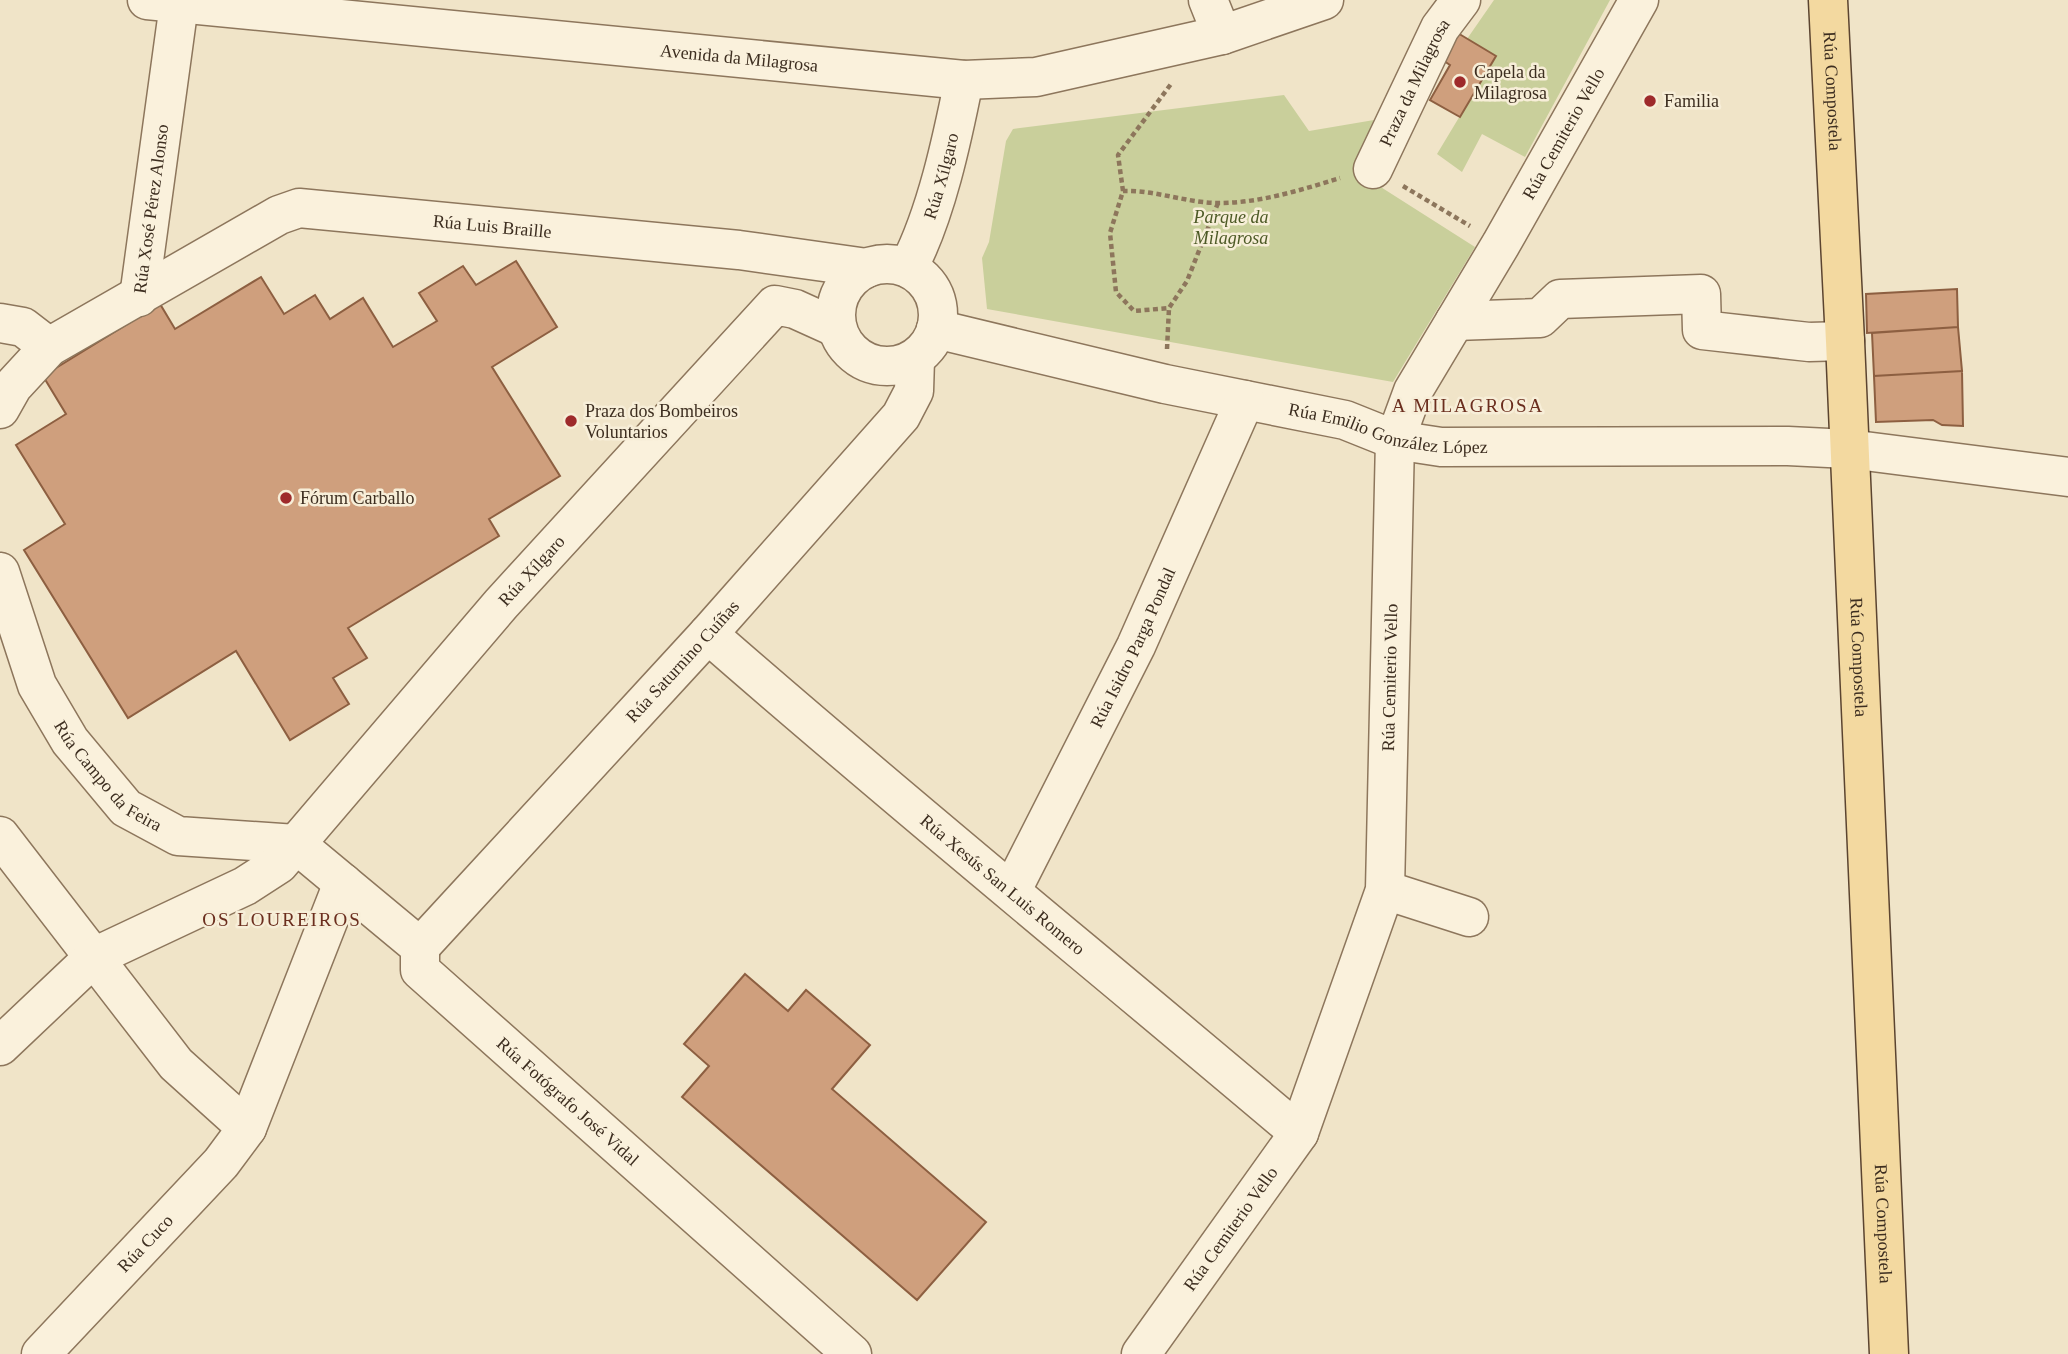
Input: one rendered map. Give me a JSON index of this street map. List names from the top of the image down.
{
  "streets": {
    "main road": ["Rúa Compostela"],
    "street": [
      "Avenida da Milagrosa",
      "Praza da Milagrosa",
      "Rúa Cemiterio Vello",
      "Rúa Xílgaro",
      "Rúa Xosé Pérez Alonso",
      "Rúa Luis Braille",
      "Rúa Emilio González López",
      "Rúa Isidro Parga Pondal",
      "Rúa Saturnino Cuíñas",
      "Rúa Campo da Feira",
      "Rúa Xesús San Luis Romero",
      "Rúa Fotógrafo José Vidal",
      "Rúa Cuco"
    ]
  },
  "crossings": [
    ["Avenida da Milagrosa", "Rúa Xílgaro"],
    ["Avenida da Milagrosa", "Rúa Xosé Pérez Alonso"],
    ["Rúa Compostela", "Rúa Emilio González López"],
    ["Rúa Cemiterio Vello", "Rúa Emilio González López"],
    ["Rúa Cemiterio Vello", "Rúa Xesús San Luis Romero"],
    ["Rúa Xílgaro", "Rúa Luis Braille"],
    ["Rúa Xílgaro", "Rúa Emilio González López"],
    ["Rúa Xílgaro", "Rúa Saturnino Cuíñas"],
    ["Rúa Xílgaro", "Rúa Campo da Feira"],
    ["Rúa Xosé Pérez Alonso", "Rúa Luis Braille"],
    ["Rúa Luis Braille", "Rúa Emilio González López"],
    ["Rúa Luis Braille", "Rúa Saturnino Cuíñas"],
    ["Rúa Emilio González López", "Rúa Isidro Parga Pondal"],
    ["Rúa Emilio González López", "Rúa Saturnino Cuíñas"],
    ["Rúa Isidro Parga Pondal", "Rúa Xesús San Luis Romero"],
    ["Rúa Saturnino Cuíñas", "Rúa Xesús San Luis Romero"],
    ["Rúa Saturnino Cuíñas", "Rúa Fotógrafo José Vidal"]
  ],
  "districts": ["A MILAGROSA", "OS LOUREIROS"],
  "parks": ["Parque da Milagrosa"],
  "places": [
    "Capela da Milagrosa",
    "Familia",
    "Praza dos Bombeiros Voluntarios",
    "Fórum Carballo"
  ]
}
